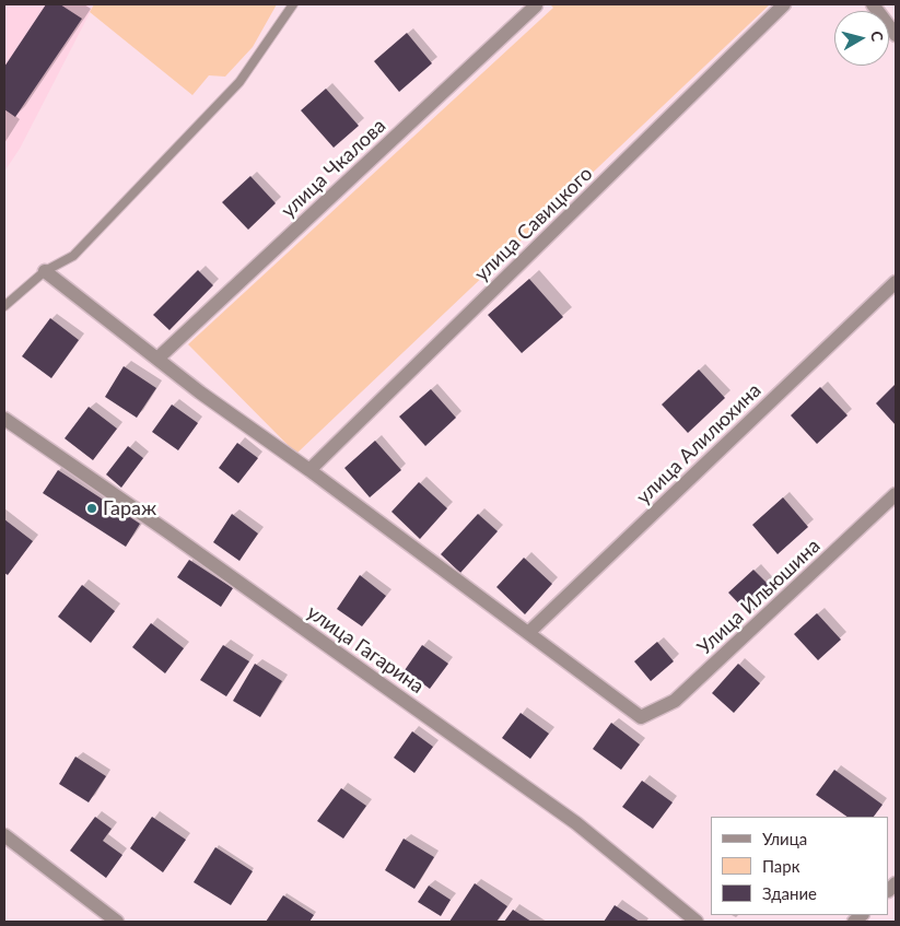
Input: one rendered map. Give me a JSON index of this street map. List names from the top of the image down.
{
  "streets": {
    "street": [
      "улица Чкалова",
      "улица Савицкого",
      "улица Алилюхина",
      "Улица Ильюшина",
      "улица Гагарина"
    ]
  },
  "crossings": [
    ["улица Алилюхина", "Улица Ильюшина"]
  ],
  "places": ["Гараж"],
  "legend": ["Улица", "Парк", "Здание"],
  "north": "right"
}
